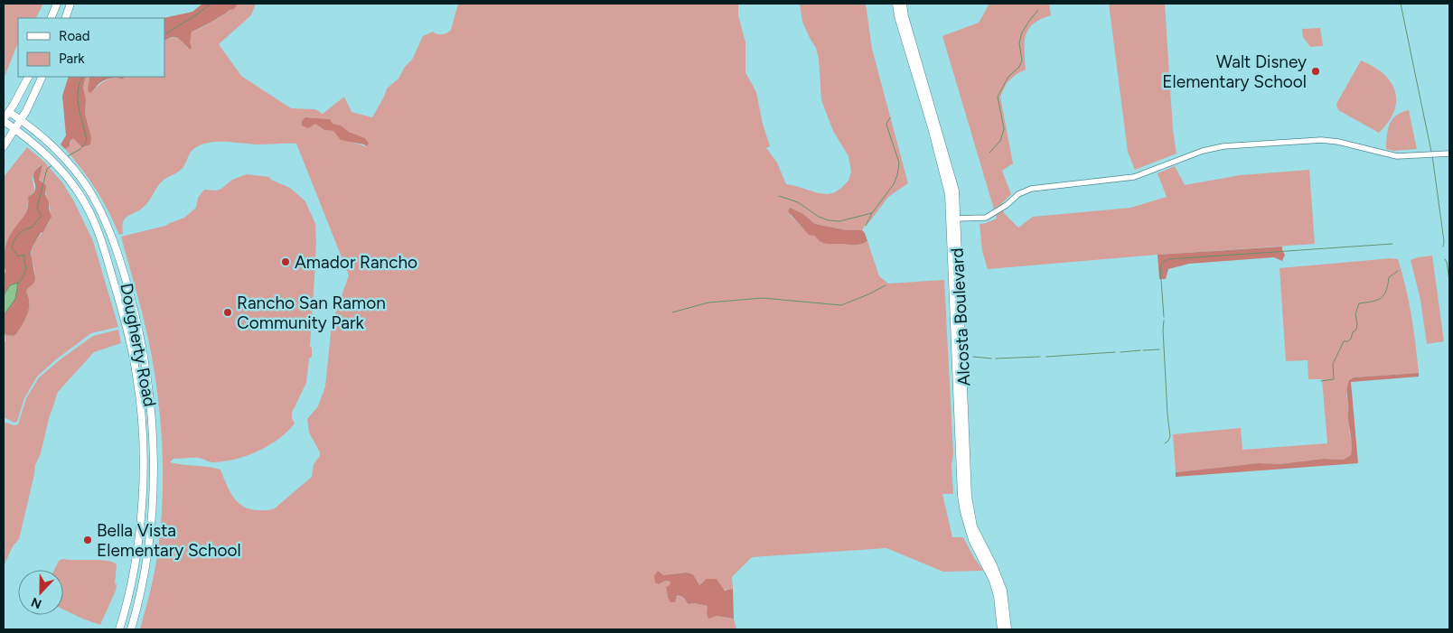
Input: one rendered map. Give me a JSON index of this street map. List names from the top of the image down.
{
  "streets": {
    "main road": ["Alcosta Boulevard", "Dougherty Road"]
  },
  "places": [
    "Walt Disney Elementary School",
    "Amador Rancho",
    "Rancho San Ramon Community Park",
    "Bella Vista Elementary School"
  ],
  "legend": ["Road", "Park"],
  "north": "bottom"
}
